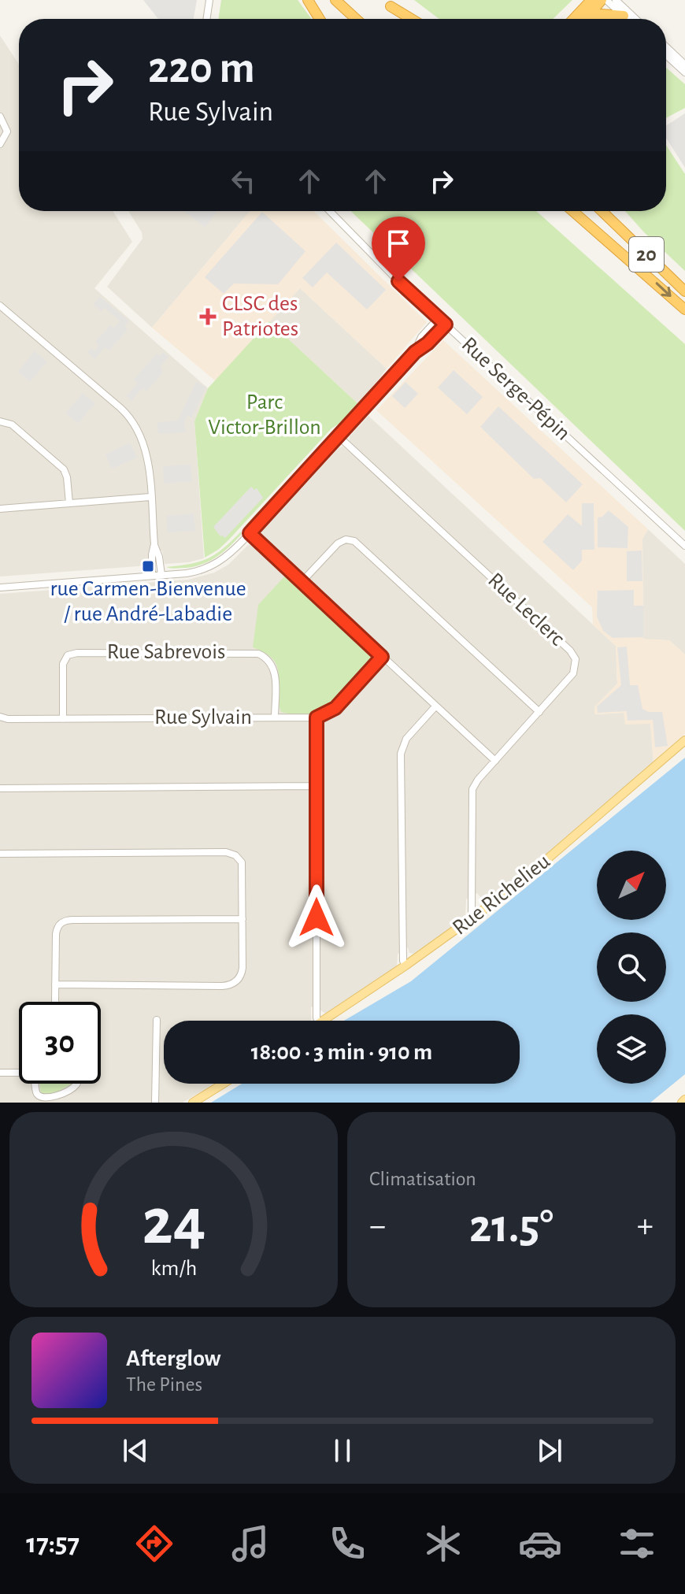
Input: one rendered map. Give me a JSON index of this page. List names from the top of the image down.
{
  "streets": {
    "highway": ["20"],
    "main road": ["Rue Richelieu"],
    "street": [
      "Rue Serge-Pépin",
      "Rue Leclerc",
      "Rue Sabrevois",
      "Rue Sylvain"
    ]
  },
  "crossings": [
    ["Rue Leclerc", "Rue Richelieu"],
    ["Rue Sabrevois", "Rue Sylvain"]
  ],
  "parks": ["Parc Victor-Brillon"],
  "places": {
    "health": ["CLSC des Patriotes"],
    "transit": ["rue Carmen-Bienvenue / rue André-Labadie"]
  },
  "north": "top right",
  "page": {
    "turn": ["220 m", "Rue Sylvain"],
    "limit": "30",
    "trip": "18:00 · 3 min · 910 m",
    "tile": "Climatisation",
    "heat": ["−", "21.5°", "+"],
    "song": ["Afterglow", "The Pines"],
    "tabs": "17:57",
    "gauge": ["24", "km/h"]
  }
}
